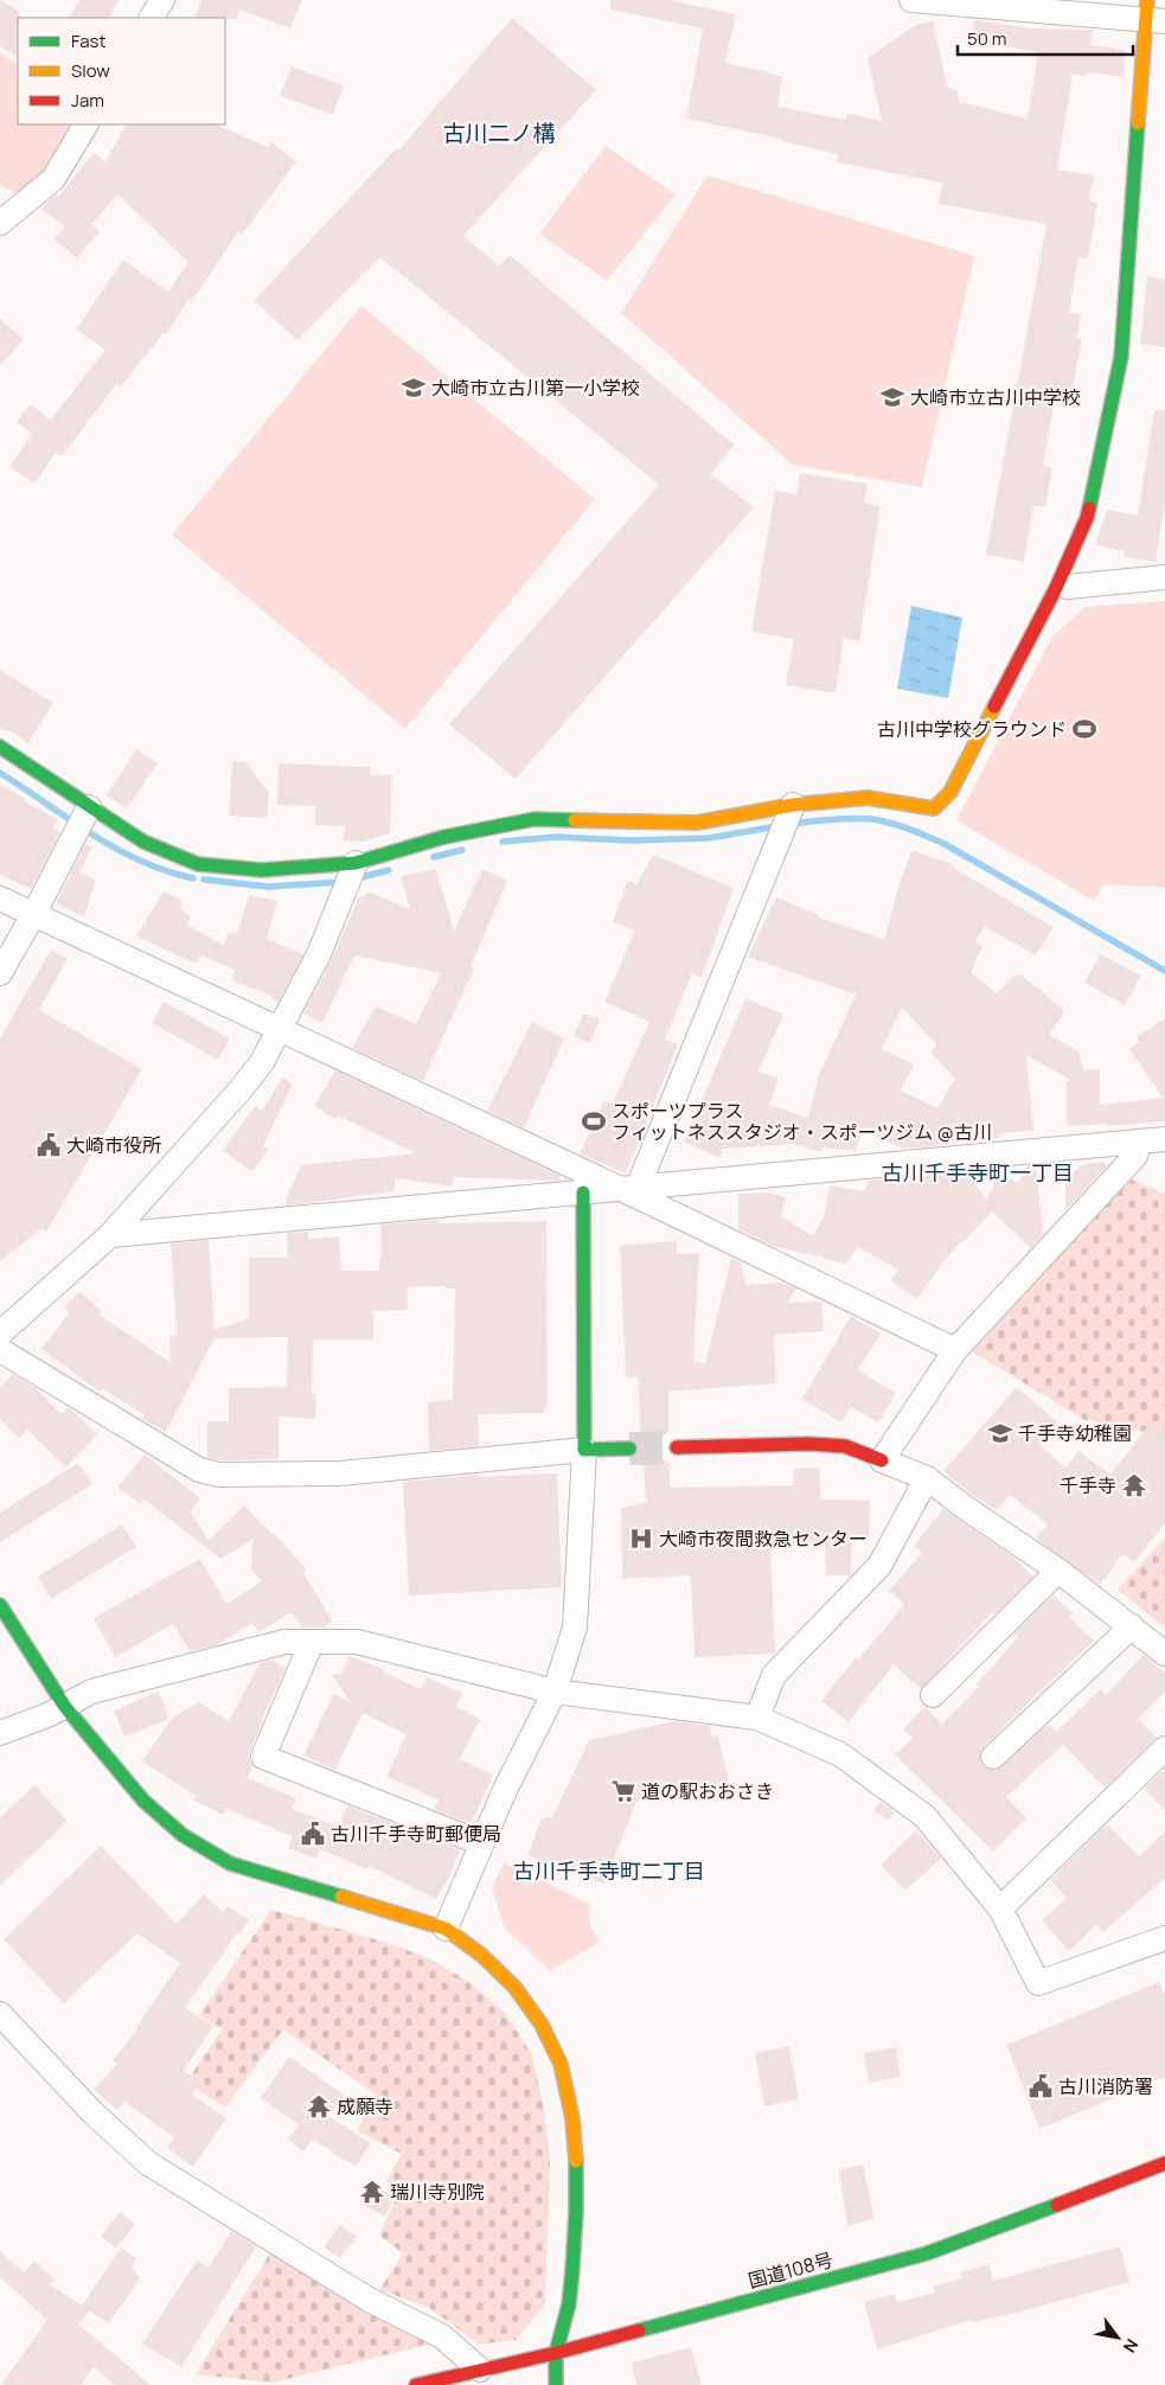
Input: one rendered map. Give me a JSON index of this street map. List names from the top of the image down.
{
  "streets": {
    "main road": ["国道108号"]
  },
  "districts": ["古川二ノ構", "古川千手寺町一丁目", "古川千手寺町二丁目"],
  "places": {
    "school or university": ["大崎市立古川第一小学校", "大崎市立古川中学校", "千手寺幼稚園"],
    "sports": ["古川中学校グラウンド", "スポーツプラス フィットネススタジオ・スポーツジム @古川"],
    "public building": ["大崎市役所", "古川千手寺町郵便局", "古川消防署"],
    "temple": ["千手寺", "成願寺", "瑞川寺別院"],
    "hospital": ["大崎市夜間救急センター"],
    "supermarket": ["道の駅おおさき"]
  },
  "legend": ["Fast", "Slow", "Jam"],
  "scale_bar": "50 m",
  "north": "bottom right"
}
